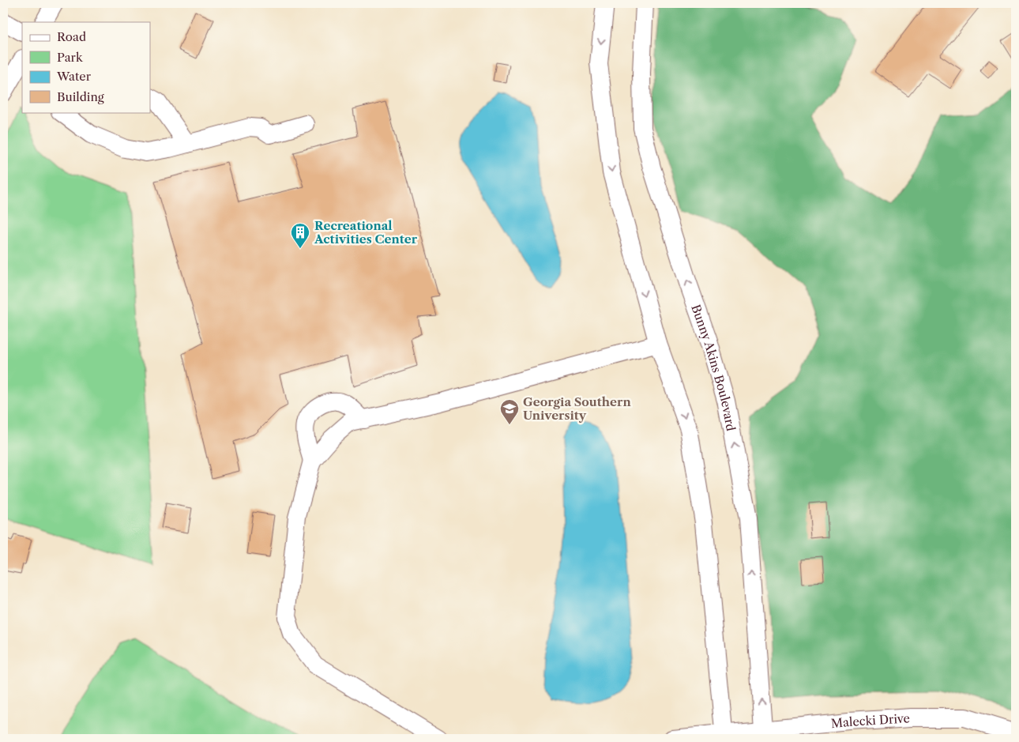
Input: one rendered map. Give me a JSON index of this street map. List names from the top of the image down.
{
  "streets": {
    "street": ["Bunny Akins Boulevard", "Malecki Drive"]
  },
  "crossings": [
    ["Bunny Akins Boulevard", "Malecki Drive"]
  ],
  "places": {
    "building": ["Recreational Activities Center"],
    "school or university": ["Georgia Southern University"]
  },
  "legend": [
    "Road",
    "Park",
    "Water",
    "Building"
  ]
}
